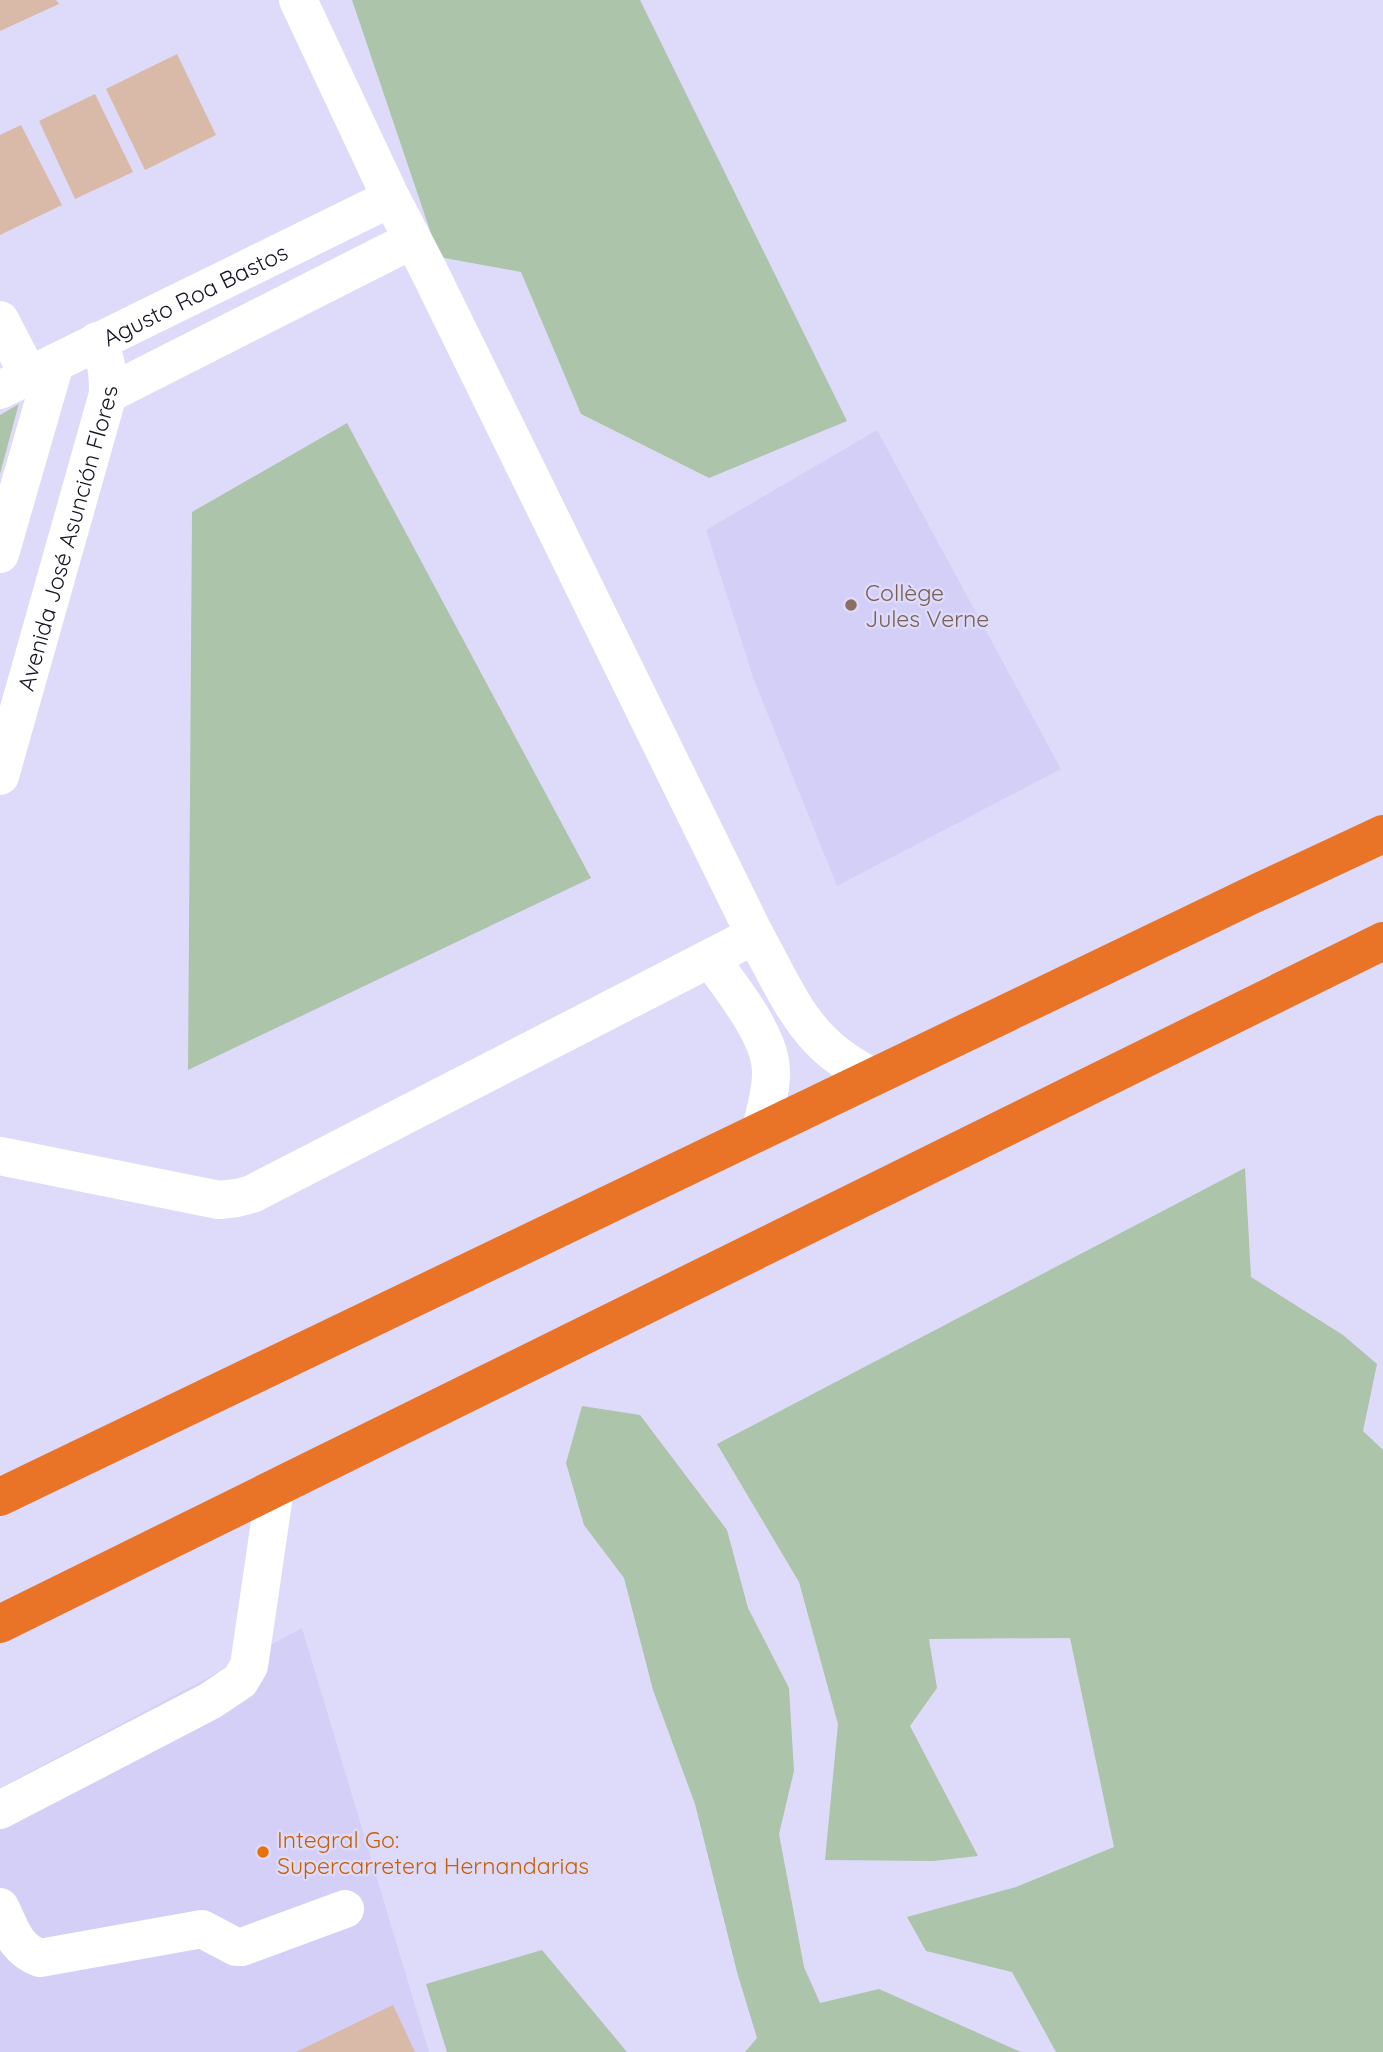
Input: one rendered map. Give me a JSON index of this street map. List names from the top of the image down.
{
  "streets": {
    "street": ["Agusto Roa Bastos", "Avenida José Asunción Flores"]
  },
  "crossings": [
    ["Agusto Roa Bastos", "Avenida José Asunción Flores"]
  ],
  "places": ["Collège Jules Verne", "Integral Go: Supercarretera Hernandarias"]
}
